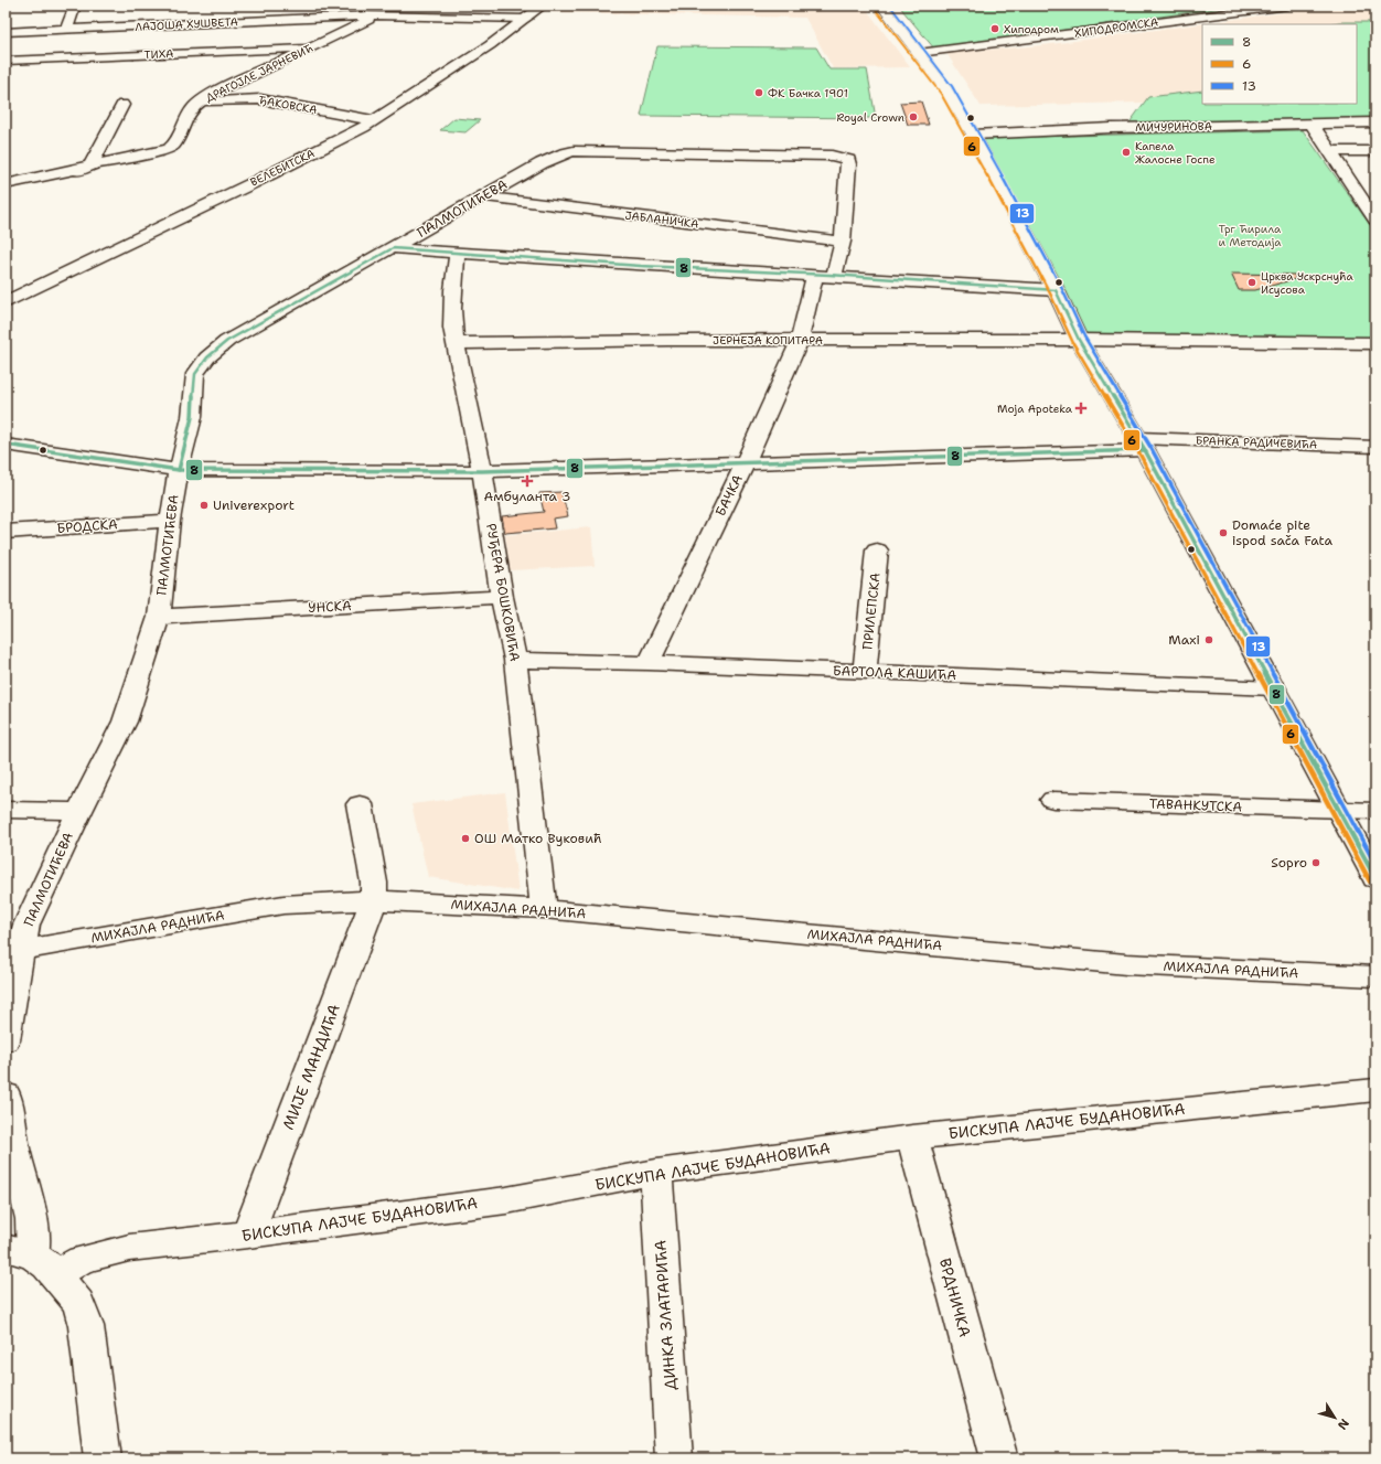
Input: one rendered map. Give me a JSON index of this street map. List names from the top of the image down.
{
  "streets": {
    "street": [
      "ЛАЈОША ХУШВЕТА",
      "ХИПОДРОМСКА",
      "ТИХА",
      "ДРАГОЈЛЕ ЈАРНЕВИЋ",
      "ЂАКОВСКА",
      "МИЧУРИНОВА",
      "ВЕЛЕБИТСКА",
      "ПАЛМОТИЋЕВА",
      "ЈАБЛАНИЧКА",
      "ЈЕРНЕЈА КОПИТАРА",
      "БРАНКА РАДИЧЕВИЋА",
      "БАЧКА",
      "БРОДСКА",
      "РУЂЕРА БОШКОВИЋА",
      "УНСКА",
      "ПРИЛЕПСКА",
      "БАРТОЛА КАШИЋА",
      "ТАВАНКУТСКА",
      "МИХАЈЛА РАДНИЋА",
      "МИЈЕ МАНДИЋА",
      "БИСКУПА ЛАЈЧЕ БУДАНОВИЋА",
      "ВРДНИЧКА",
      "ДИНКА ЗЛАТАРИЋА"
    ]
  },
  "crossings": [
    ["ЛАЈОША ХУШВЕТА", "ДРАГОЈЛЕ ЈАРНЕВИЋ"],
    ["ЛАЈОША ХУШВЕТА", "ВЕЛЕБИТСКА"],
    ["ТИХА", "ДРАГОЈЛЕ ЈАРНЕВИЋ"],
    ["ДРАГОЈЛЕ ЈАРНЕВИЋ", "ЂАКОВСКА"],
    ["ЂАКОВСКА", "ВЕЛЕБИТСКА"],
    ["ПАЛМОТИЋЕВА", "ЈАБЛАНИЧКА"],
    ["ПАЛМОТИЋЕВА", "БРАНКА РАДИЧЕВИЋА"],
    ["ПАЛМОТИЋЕВА", "БАЧКА"],
    ["ПАЛМОТИЋЕВА", "БРОДСКА"],
    ["ПАЛМОТИЋЕВА", "УНСКА"],
    ["ПАЛМОТИЋЕВА", "МИХАЈЛА РАДНИЋА"],
    ["ЈАБЛАНИЧКА", "БАЧКА"],
    ["ЈЕРНЕЈА КОПИТАРА", "БАЧКА"],
    ["ЈЕРНЕЈА КОПИТАРА", "РУЂЕРА БОШКОВИЋА"],
    ["БРАНКА РАДИЧЕВИЋА", "БАЧКА"],
    ["БРАНКА РАДИЧЕВИЋА", "РУЂЕРА БОШКОВИЋА"],
    ["БАЧКА", "БАРТОЛА КАШИЋА"],
    ["РУЂЕРА БОШКОВИЋА", "УНСКА"],
    ["РУЂЕРА БОШКОВИЋА", "БАРТОЛА КАШИЋА"],
    ["РУЂЕРА БОШКОВИЋА", "МИХАЈЛА РАДНИЋА"],
    ["ПРИЛЕПСКА", "БАРТОЛА КАШИЋА"],
    ["МИХАЈЛА РАДНИЋА", "МИЈЕ МАНДИЋА"],
    ["МИЈЕ МАНДИЋА", "БИСКУПА ЛАЈЧЕ БУДАНОВИЋА"],
    ["БИСКУПА ЛАЈЧЕ БУДАНОВИЋА", "ВРДНИЧКА"],
    ["БИСКУПА ЛАЈЧЕ БУДАНОВИЋА", "ДИНКА ЗЛАТАРИЋА"]
  ],
  "parks": ["Трг Ћирила и Методија"],
  "places": {
    "other": [
      "Хиподром",
      "ФК Бачка 1901",
      "Royal Crown",
      "Капела Жалосне Госпе",
      "Црква Ускрснућа Исусова",
      "Univerexport",
      "Domaće pite ispod sača Fata",
      "Maxi",
      "ОШ Матко Вуковић",
      "Sopro"
    ],
    "health": ["Moja Apoteka", "Амбуланта 3"]
  },
  "lines": ["transit line 13", "transit line 6", "transit line 8"],
  "legend": ["8", "6", "13"],
  "north": "bottom right"
}
